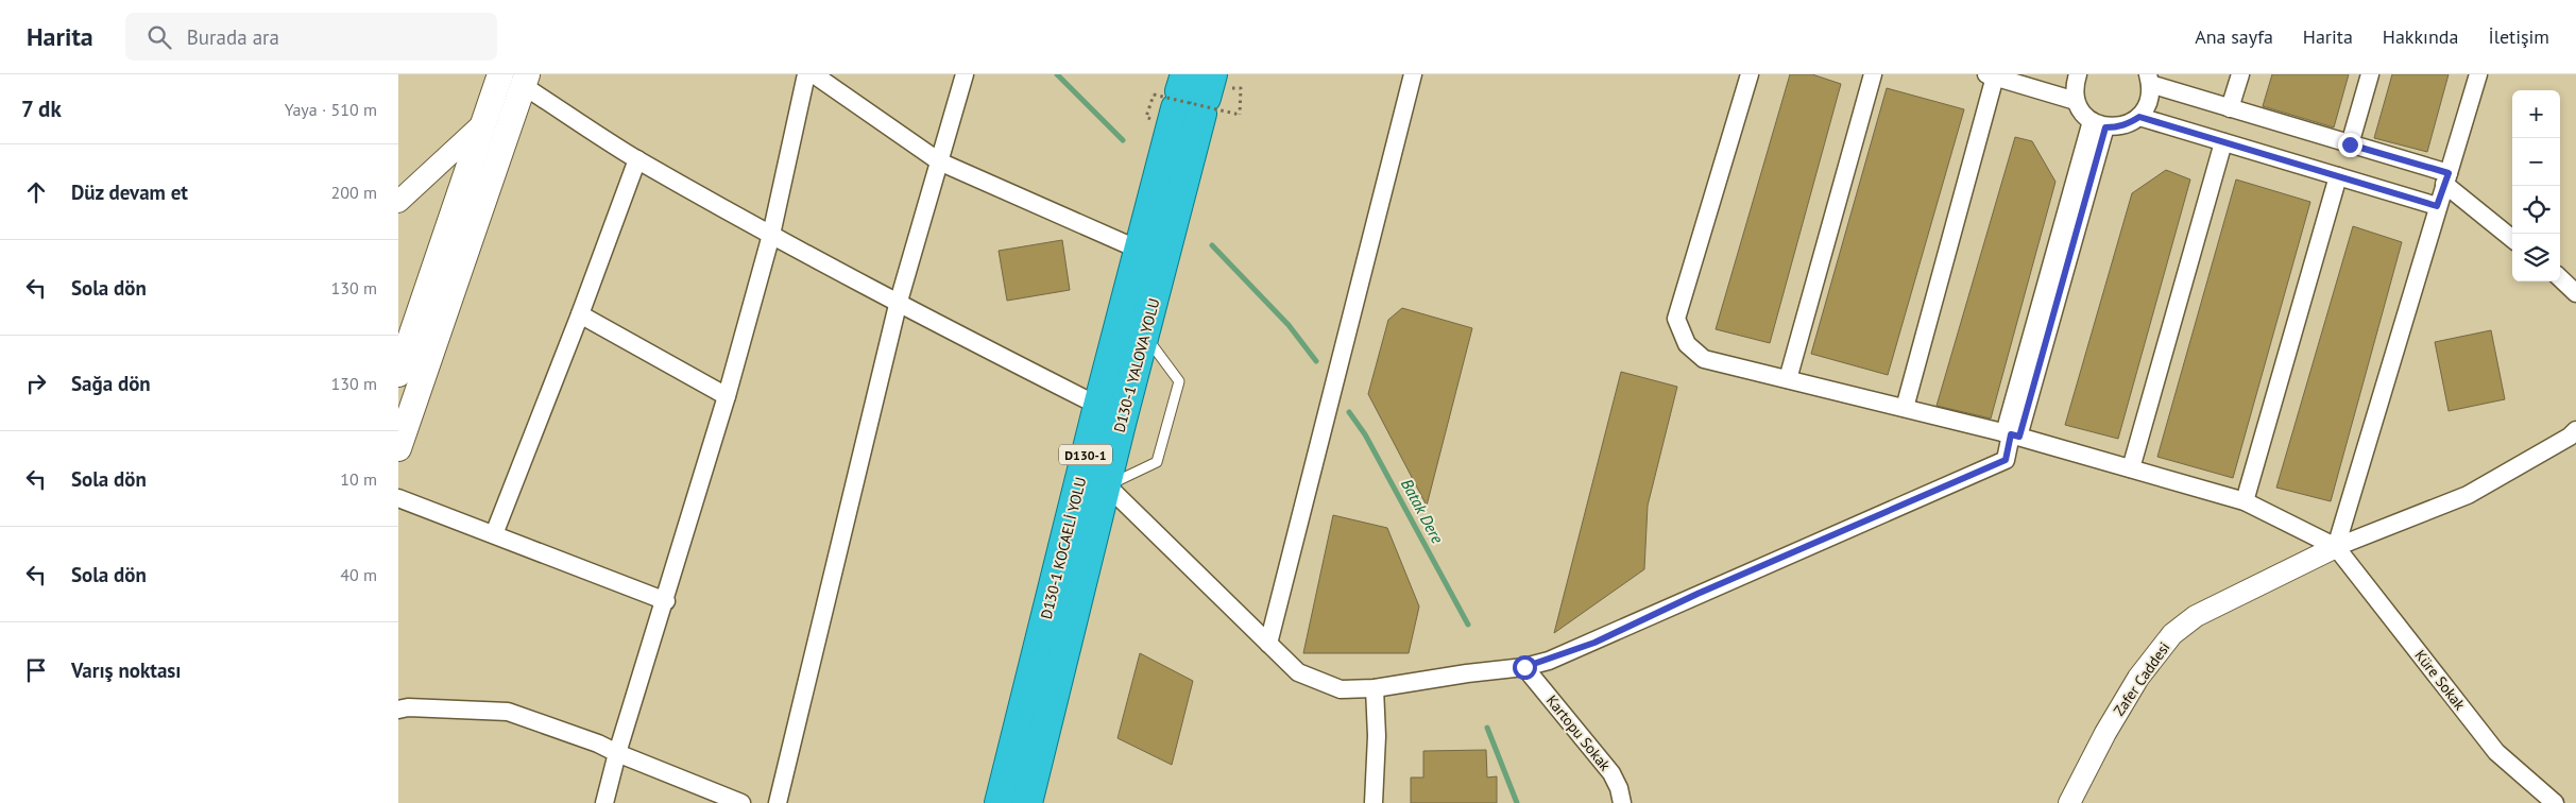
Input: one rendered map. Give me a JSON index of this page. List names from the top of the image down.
{
  "streets": {
    "highway": ["D130-1 YALOVA YOLU", "D130-1", "D130-1 KOCAELİ YOLU"],
    "street": ["Zafer Caddesi", "Küre Sokak", "Kartopu Sokak"]
  },
  "crossings": [
    ["D130-1 YALOVA YOLU", "D130-1 KOCAELİ YOLU"],
    ["Zafer Caddesi", "Küre Sokak"]
  ],
  "water": ["Batak Dere"],
  "page": {
    "header": "Harita",
    "search": "Burada ara",
    "nav": [
      "Ana sayfa",
      "Harita",
      "Hakkında",
      "İletişim"
    ],
    "heading": ["7 dk", "Yaya · 510 m"],
    "map_buttons": ["+", "−"],
    "list": [
      ["Düz devam et", "200 m"],
      ["Sola dön", "130 m"],
      ["Sağa dön", "130 m"],
      ["Sola dön", "10 m"],
      ["Sola dön", "40 m"],
      "Varış noktası"
    ]
  }
}
